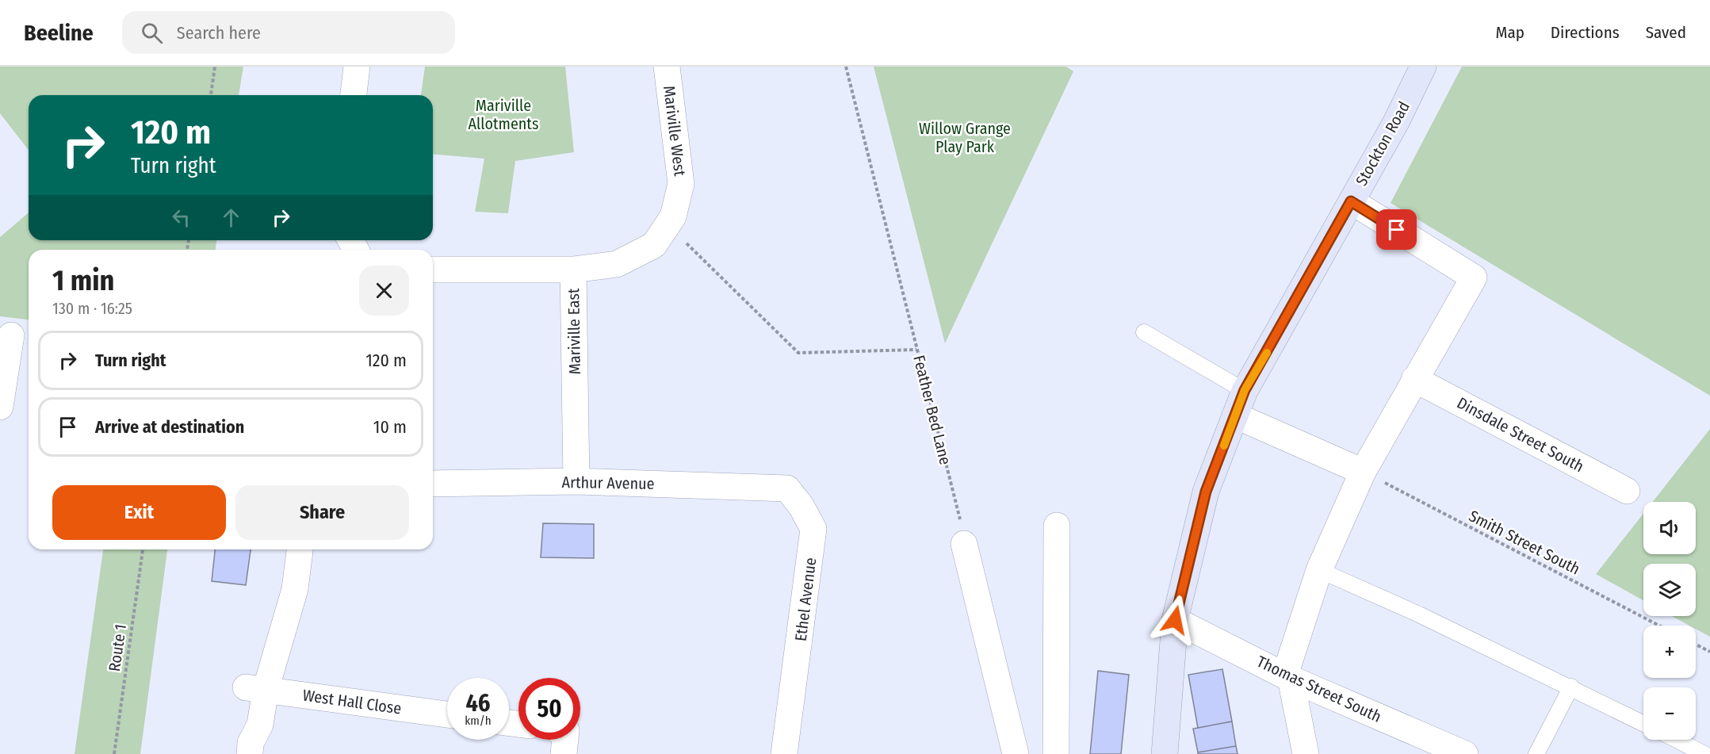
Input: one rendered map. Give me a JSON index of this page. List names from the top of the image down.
{
  "streets": {
    "main road": ["Stockton Road"],
    "street": [
      "Mariville West",
      "Mariville East",
      "Dinsdale Street South",
      "Arthur Avenue",
      "Ethel Avenue",
      "Thomas Street South",
      "West Hall Close"
    ],
    "path": ["Feather Bed Lane", "Smith Street South", "Route 1"]
  },
  "crossings": [
    ["Mariville West", "Mariville East"],
    ["Stockton Road", "Thomas Street South"],
    ["Mariville East", "Arthur Avenue"],
    ["Arthur Avenue", "Ethel Avenue"]
  ],
  "parks": ["Mariville Allotments", "Willow Grange Play Park"],
  "page": {
    "header": "Beeline",
    "search": "Search here",
    "nav": ["Map", "Directions", "Saved"],
    "turn": ["120 m", "Turn right"],
    "heading": ["1 min", "130 m · 16:25"],
    "list": [
      {
        "name": "Turn right",
        "value": "120 m"
      },
      {
        "name": "Arrive at destination",
        "value": "10 m"
      }
    ],
    "buttons": ["Exit", "Share"],
    "map_buttons": ["+", "−"],
    "speed": "46 km/h",
    "limit": "50"
  }
}
